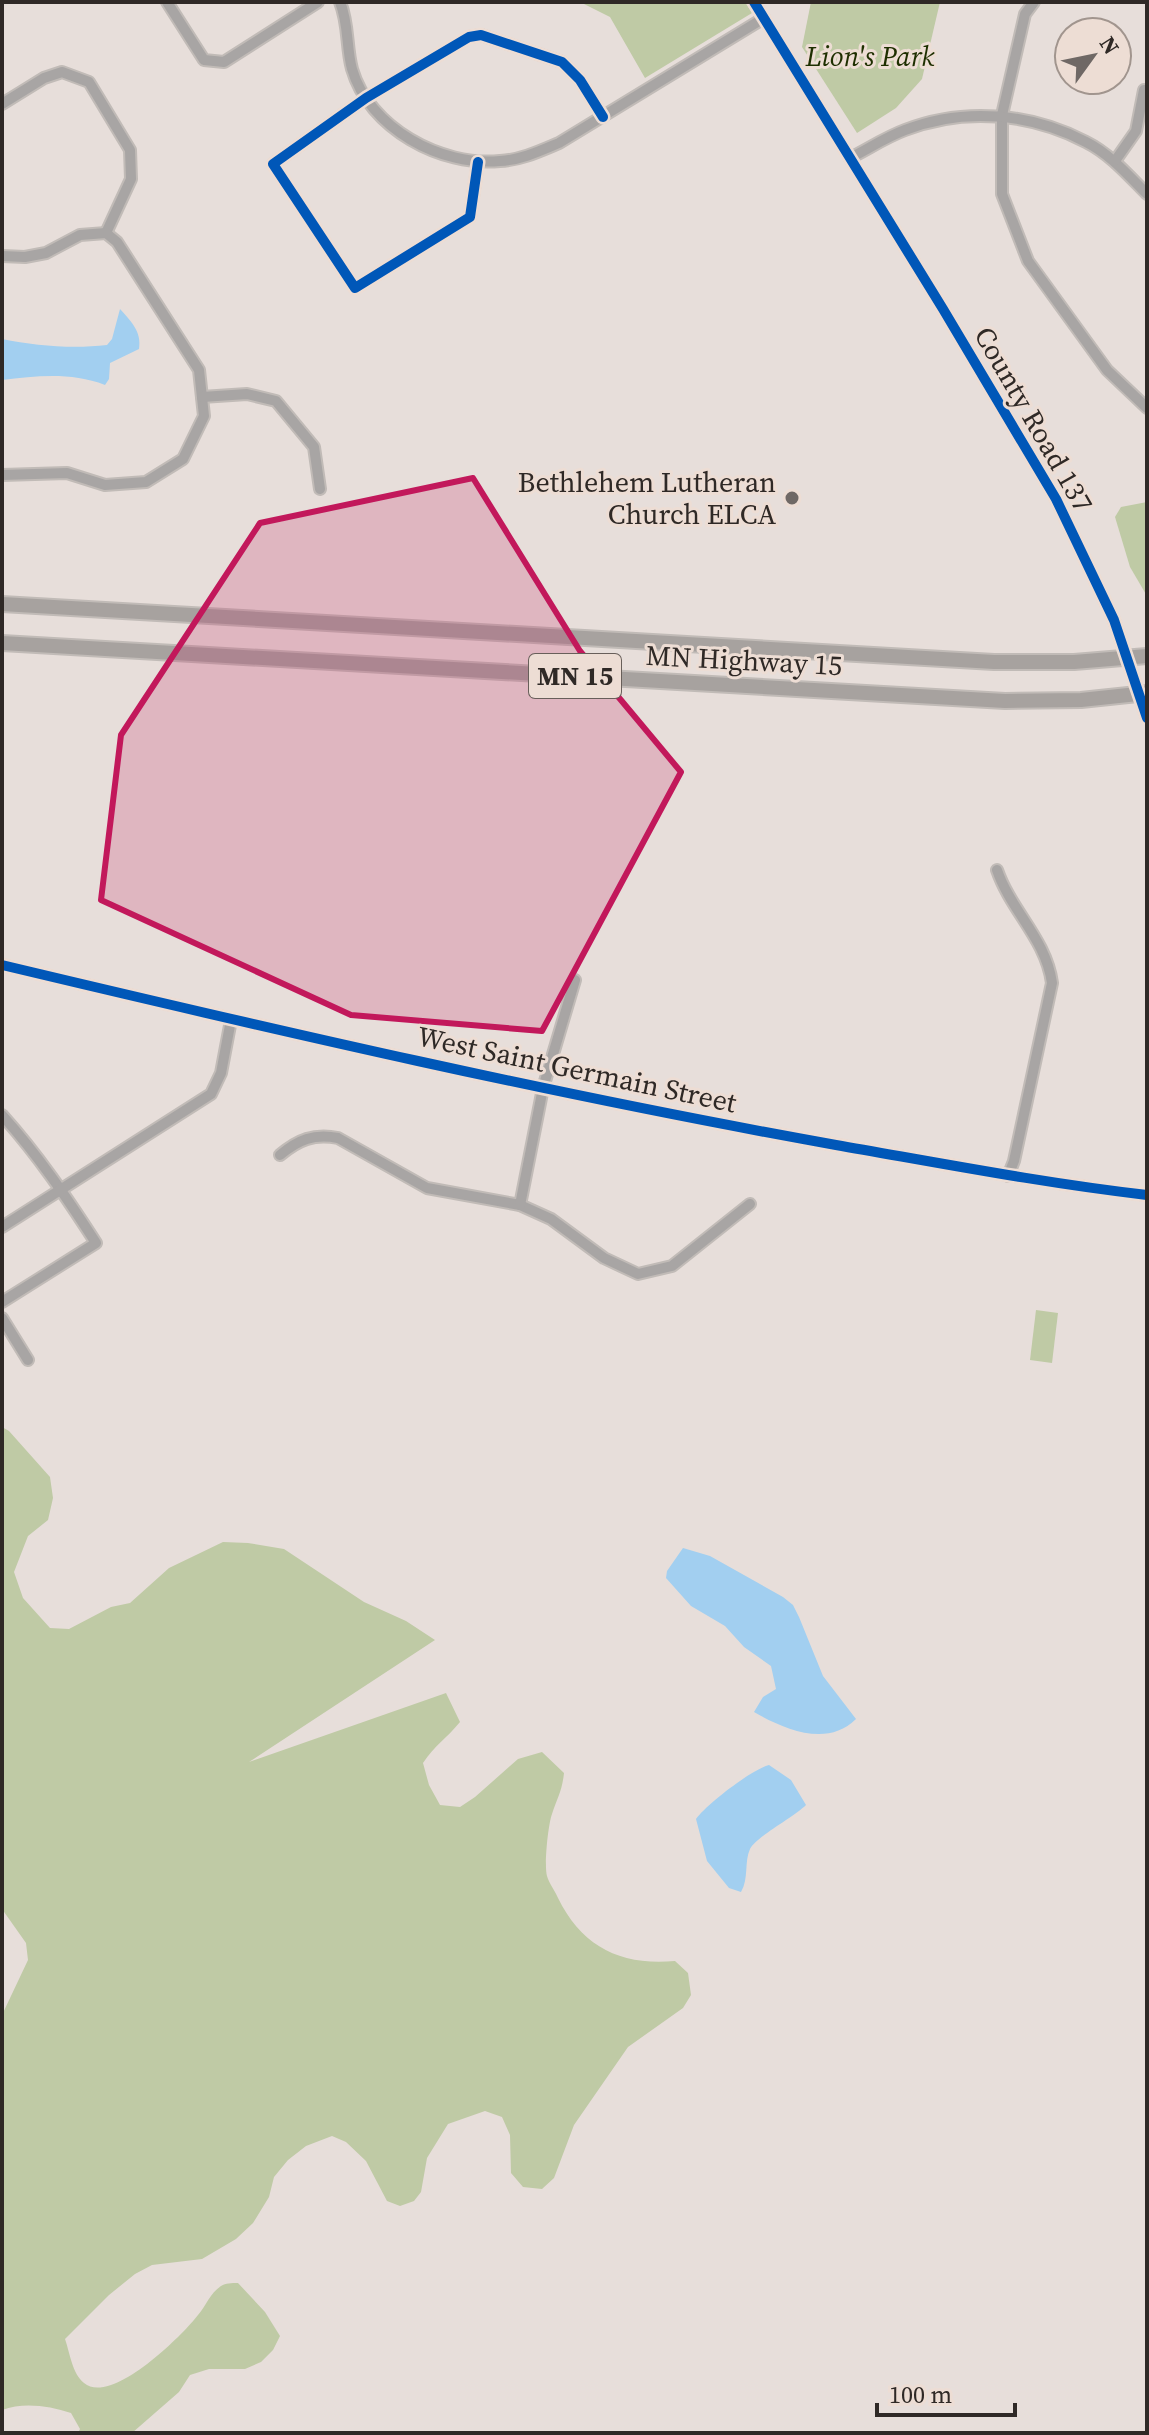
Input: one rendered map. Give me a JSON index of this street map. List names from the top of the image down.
{
  "streets": {
    "highway": ["MN Highway 15", "MN 15"],
    "street": ["County Road 137", "West Saint Germain Street"]
  },
  "parks": ["Lion's Park"],
  "places": ["Bethlehem Lutheran Church ELCA"],
  "scale_bar": "100 m",
  "north": "top right"
}
